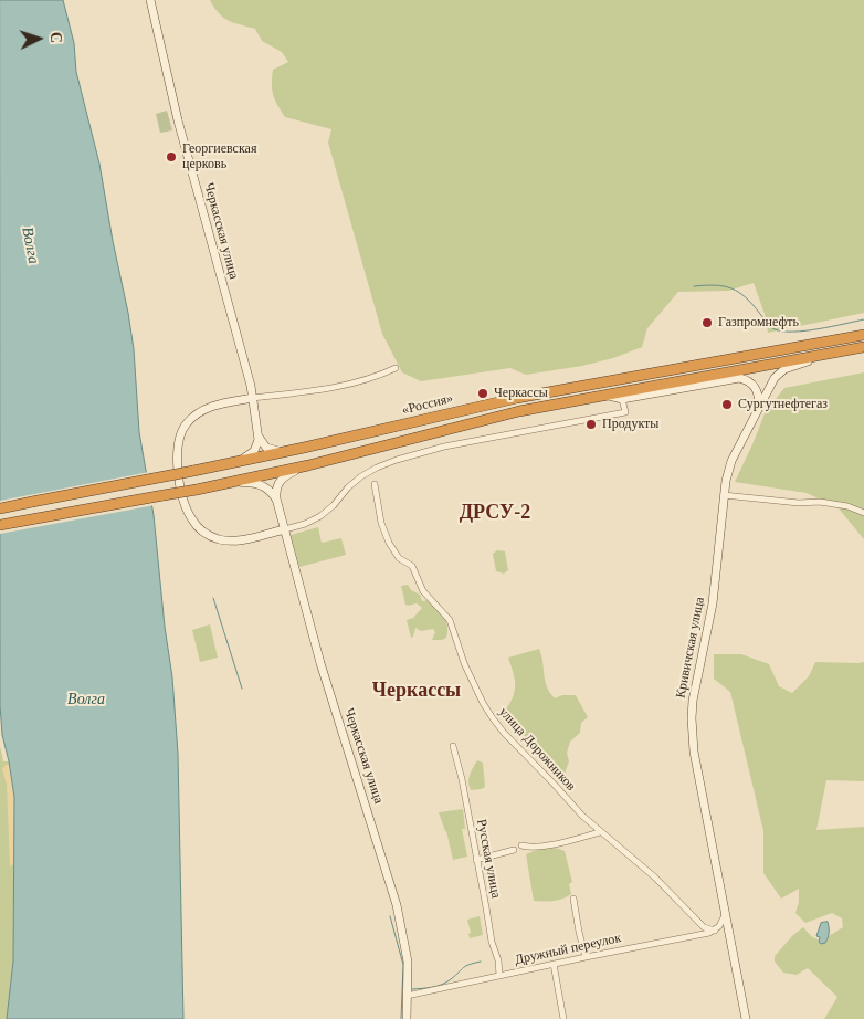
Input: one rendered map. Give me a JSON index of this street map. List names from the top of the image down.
{
  "streets": {
    "highway": ["«Россия»"],
    "street": [
      "Черкасская улица",
      "Кривичская улица",
      "улица Дорожников",
      "Русская улица",
      "Дружный переулок"
    ]
  },
  "crossings": [
    ["Черкасская улица", "«Россия»"],
    ["Черкасская улица", "Дружный переулок"],
    ["«Россия»", "Кривичская улица"],
    ["улица Дорожников", "Дружный переулок"],
    ["Русская улица", "Дружный переулок"]
  ],
  "districts": ["ДРСУ-2", "Черкассы"],
  "water": ["Волга"],
  "places": [
    "Георгиевская церковь",
    "Газпромнефть",
    "Черкассы",
    "Сургутнефтегаз",
    "Продукты"
  ],
  "north": "right"
}
